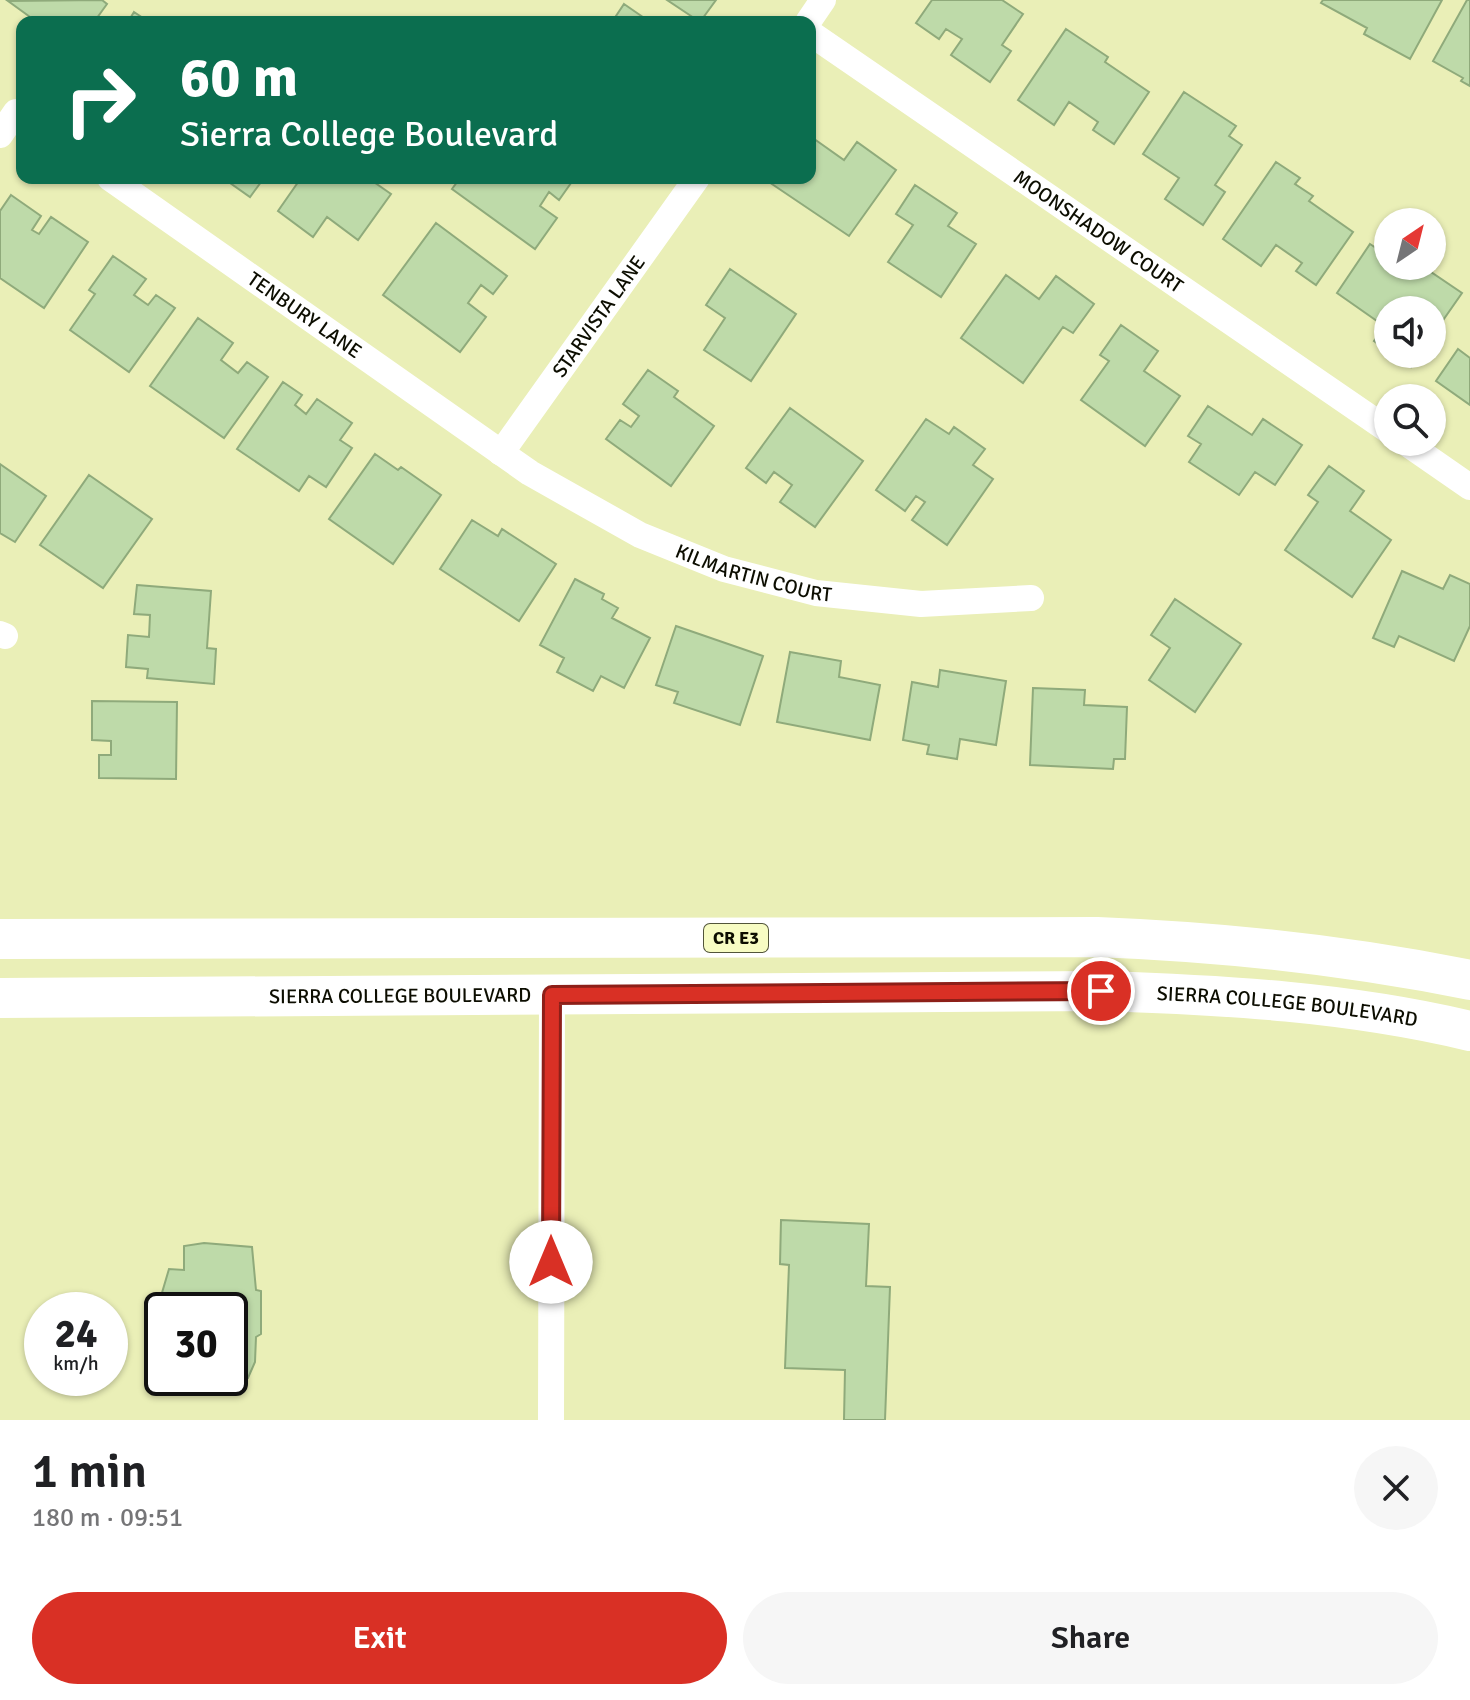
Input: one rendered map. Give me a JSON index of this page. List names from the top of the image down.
{
  "streets": {
    "main road": ["CR E3", "SIERRA COLLEGE BOULEVARD"],
    "street": [
      "MOONSHADOW COURT",
      "TENBURY LANE",
      "STARVISTA LANE",
      "KILMARTIN COURT"
    ]
  },
  "crossings": [
    ["TENBURY LANE", "STARVISTA LANE"],
    ["TENBURY LANE", "KILMARTIN COURT"],
    ["STARVISTA LANE", "KILMARTIN COURT"]
  ],
  "north": "top right",
  "page": {
    "turn": ["60 m", "Sierra College Boulevard"],
    "speed": "24 km/h",
    "limit": "30",
    "heading": ["1 min", "180 m · 09:51"],
    "buttons": ["Exit", "Share"]
  }
}
